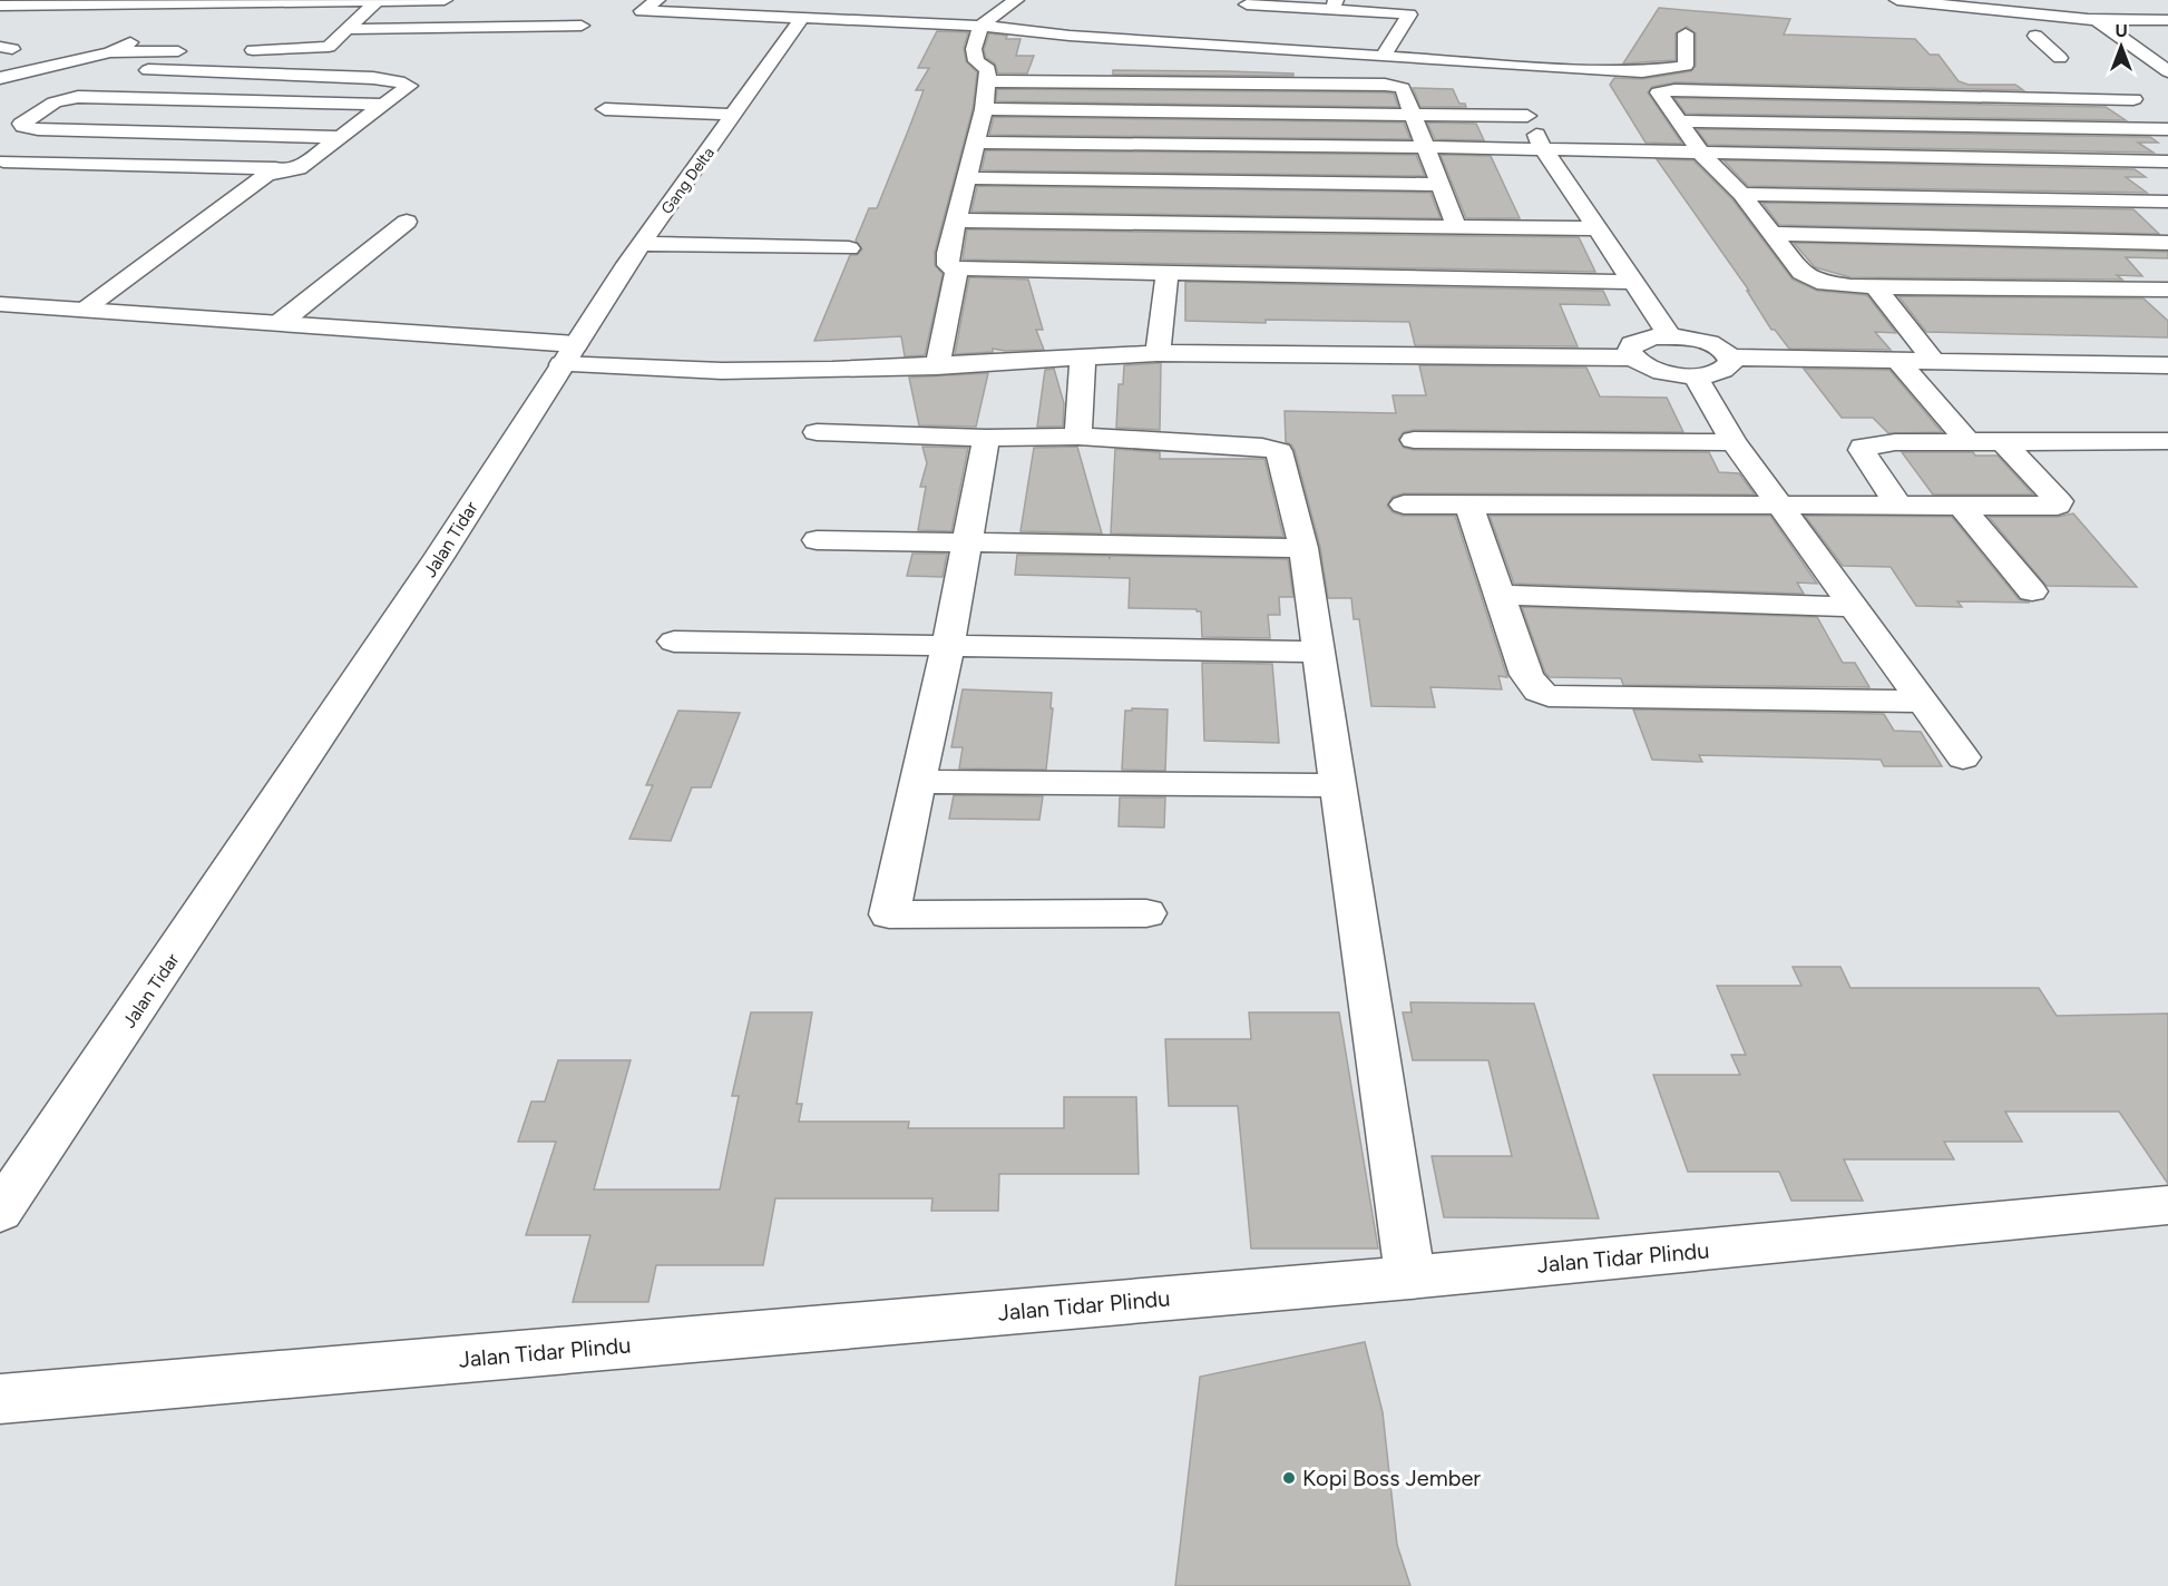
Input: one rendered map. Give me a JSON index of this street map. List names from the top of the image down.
{
  "streets": {
    "street": ["Gang Delta", "Jalan Tidar", "Jalan Tidar Plindu"]
  },
  "crossings": [
    ["Gang Delta", "Jalan Tidar"]
  ],
  "places": ["Kopi Boss Jember"],
  "north": "top"
}
